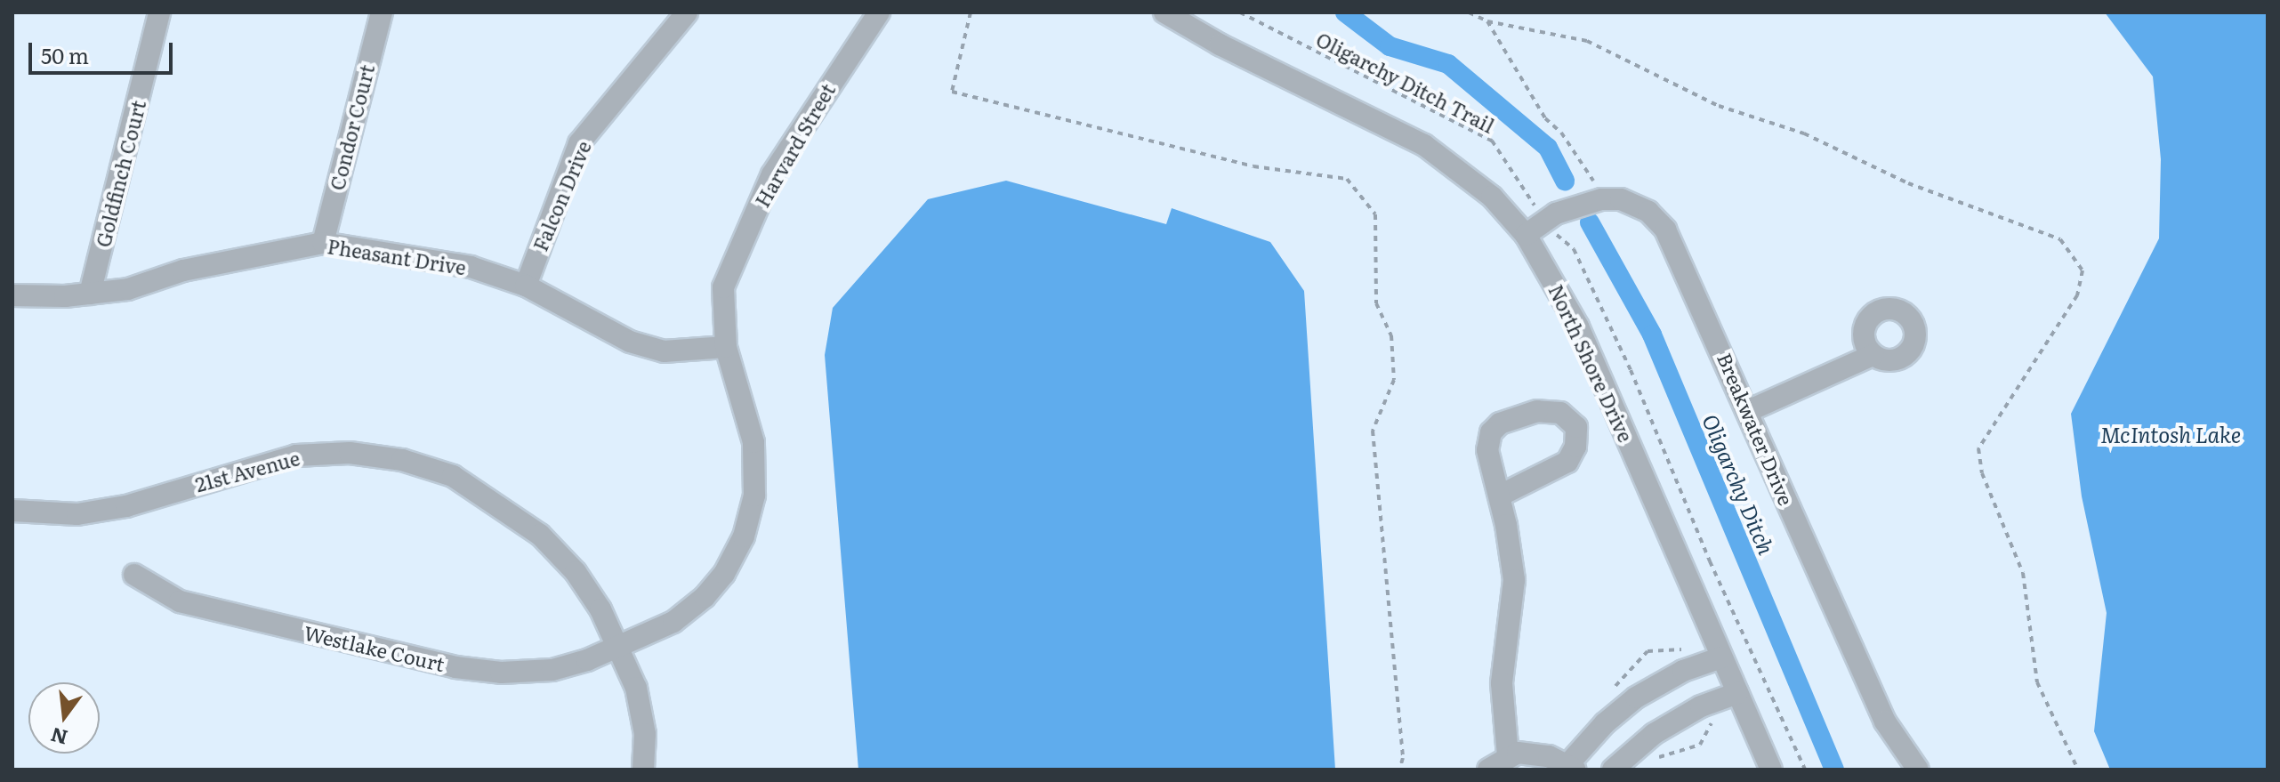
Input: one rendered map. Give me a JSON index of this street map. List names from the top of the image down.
{
  "streets": {
    "street": [
      "Condor Court",
      "Harvard Street",
      "Goldfinch Court",
      "Falcon Drive",
      "Pheasant Drive",
      "North Shore Drive",
      "Breakwater Drive",
      "21st Avenue",
      "Westlake Court"
    ],
    "path": ["Oligarchy Ditch Trail"]
  },
  "crossings": [
    ["Oligarchy Ditch Trail", "Breakwater Drive"],
    ["Condor Court", "Pheasant Drive"],
    ["Harvard Street", "Pheasant Drive"],
    ["Harvard Street", "21st Avenue"],
    ["Harvard Street", "Westlake Court"],
    ["Goldfinch Court", "Pheasant Drive"],
    ["Falcon Drive", "Pheasant Drive"],
    ["North Shore Drive", "Breakwater Drive"],
    ["21st Avenue", "Westlake Court"]
  ],
  "water": ["McIntosh Lake", "Oligarchy Ditch"],
  "scale_bar": "50 m",
  "north": "bottom"
}
